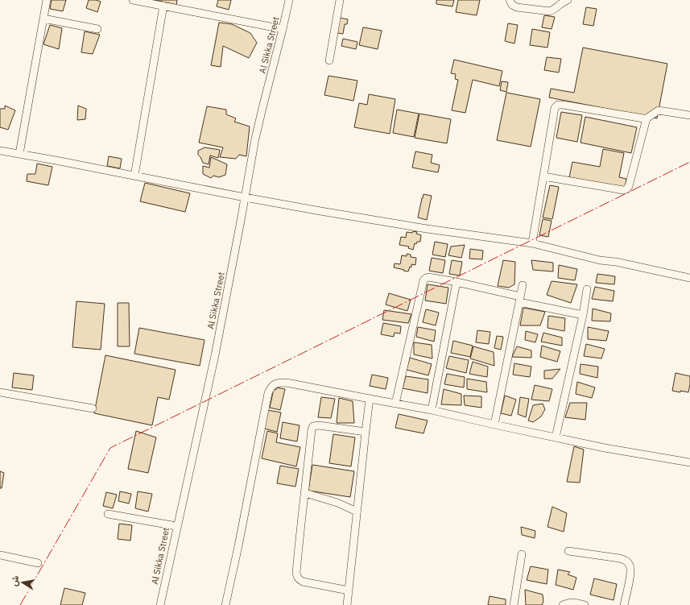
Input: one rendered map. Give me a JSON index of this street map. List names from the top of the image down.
{
  "streets": {
    "street": ["Al Sikka Street"]
  },
  "north": "left"
}
